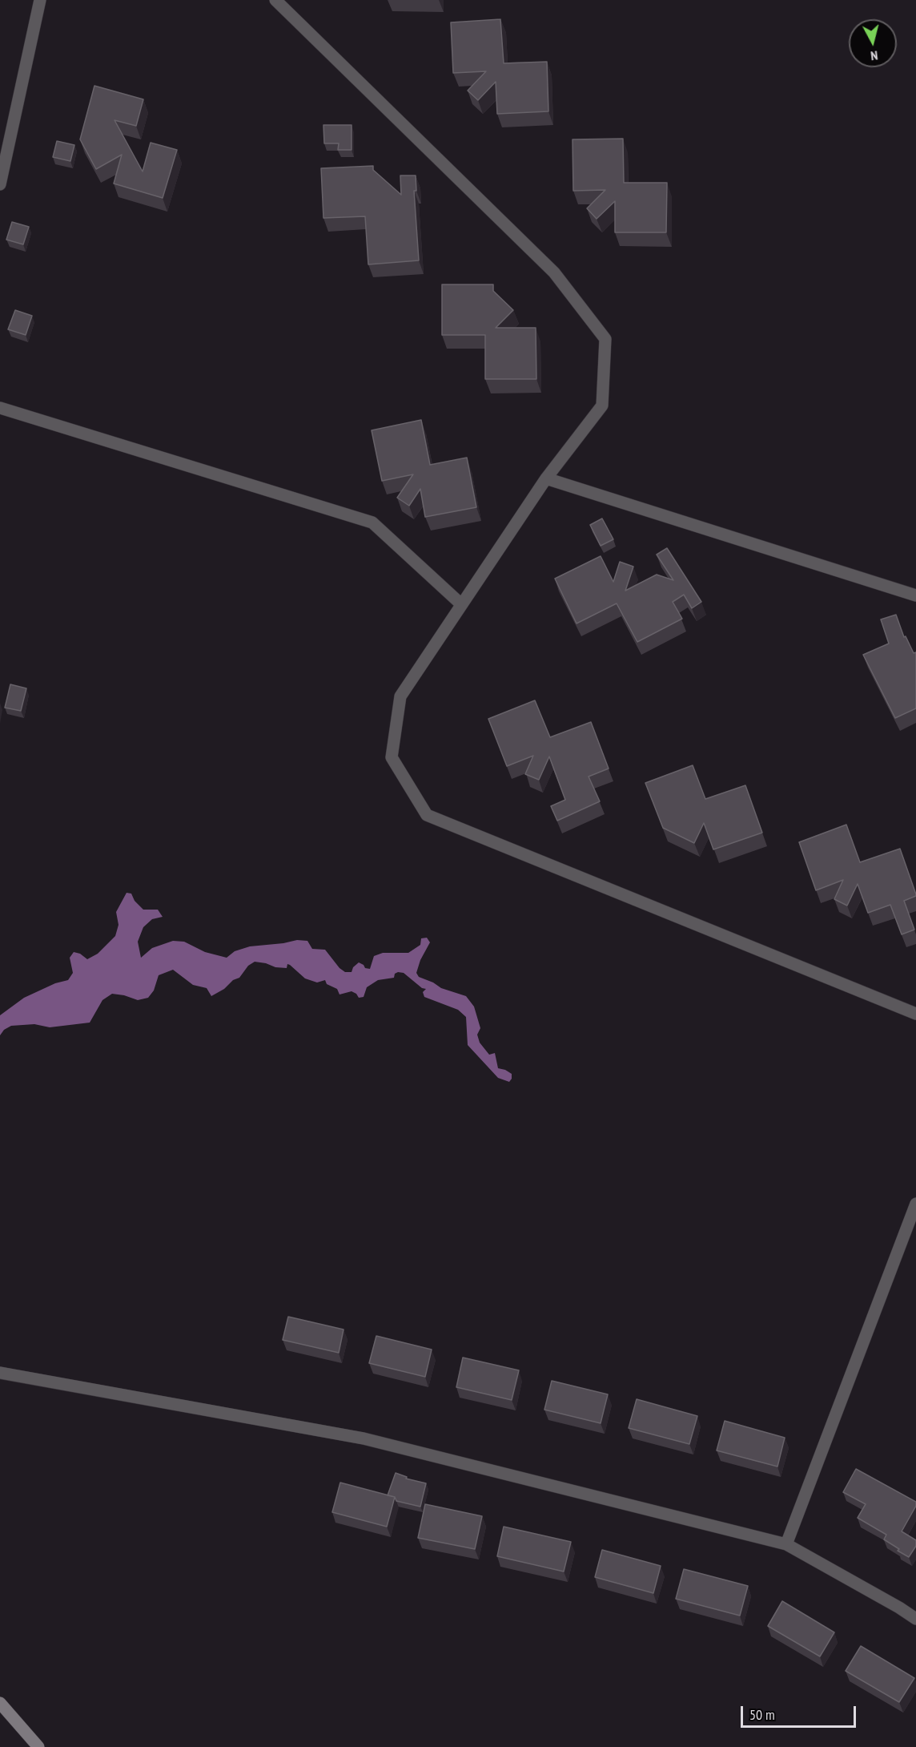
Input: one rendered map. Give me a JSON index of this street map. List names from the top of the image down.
{
  "scale_bar": "50 m",
  "north": "bottom"
}
